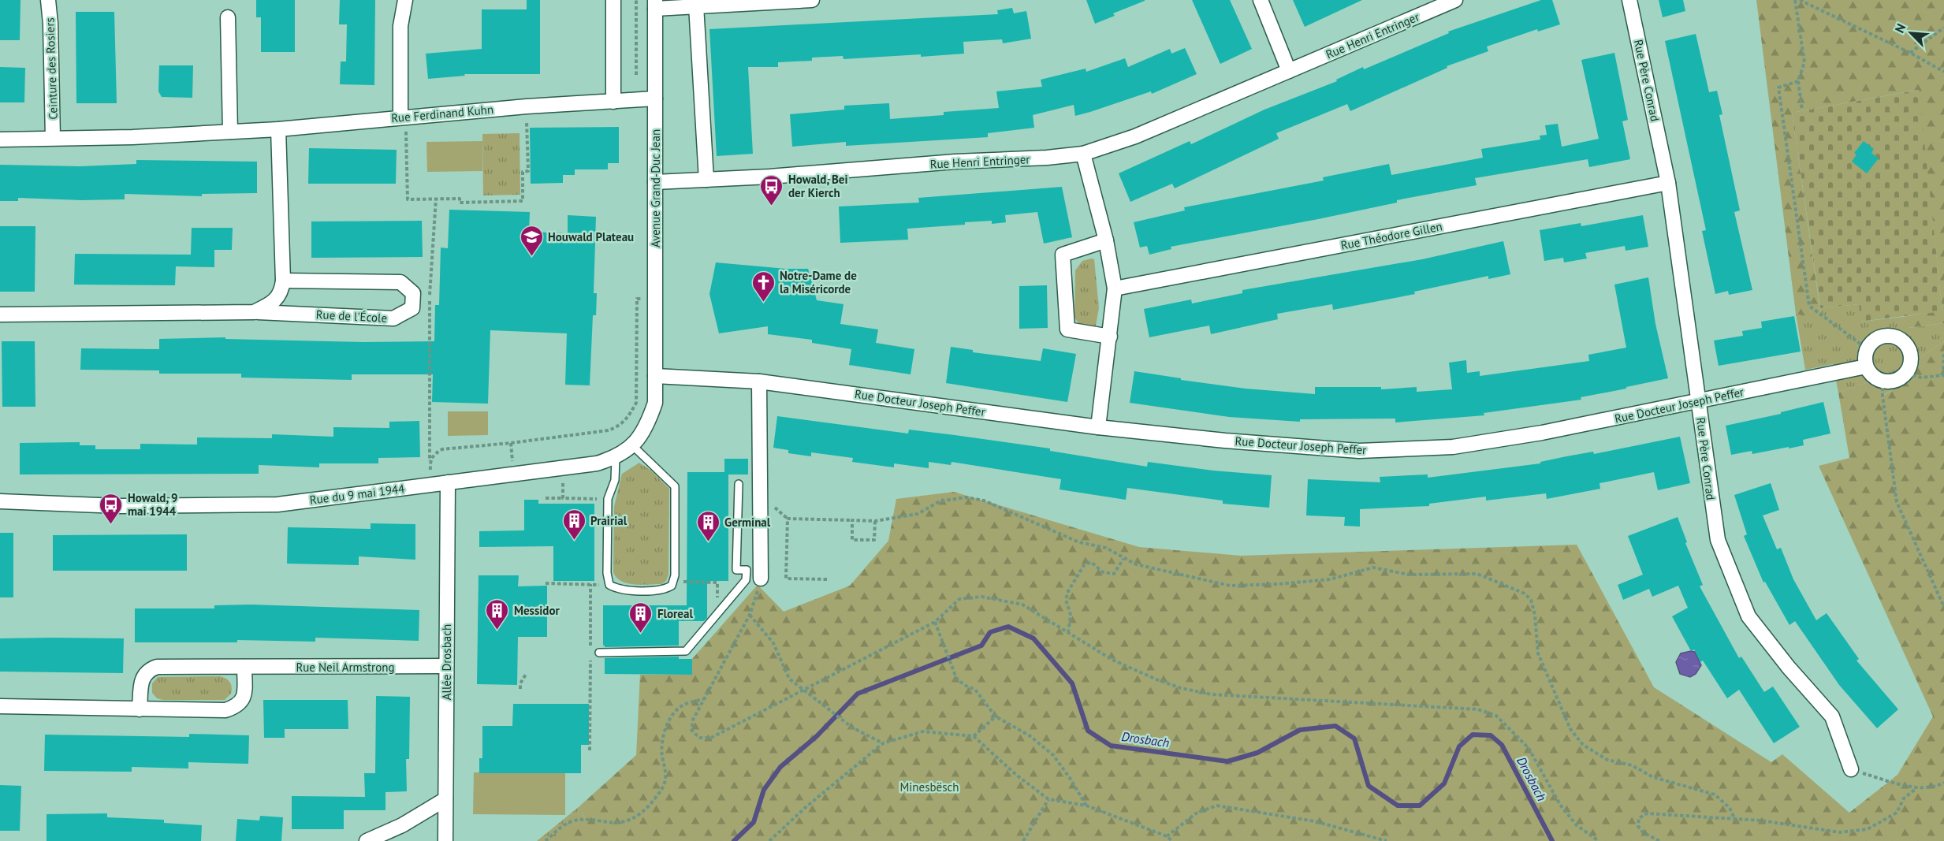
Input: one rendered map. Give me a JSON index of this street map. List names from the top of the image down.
{
  "streets": {
    "street": [
      "Rue Henri Entringer",
      "Ceinture des Rosiers",
      "Rue Père Conrad",
      "Rue Ferdinand Kuhn",
      "Avenue Grand-Duc Jean",
      "Rue Théodore Gillen",
      "Rue de l'École",
      "Rue Docteur Joseph Peffer",
      "Rue du 9 mai 1944",
      "Allée Drosbach",
      "Rue Neil Armstrong"
    ]
  },
  "crossings": [
    ["Rue Henri Entringer", "Avenue Grand-Duc Jean"],
    ["Ceinture des Rosiers", "Rue Ferdinand Kuhn"],
    ["Rue Père Conrad", "Rue Théodore Gillen"],
    ["Rue Père Conrad", "Rue Docteur Joseph Peffer"],
    ["Rue Ferdinand Kuhn", "Avenue Grand-Duc Jean"],
    ["Rue Ferdinand Kuhn", "Rue de l'École"],
    ["Avenue Grand-Duc Jean", "Rue Docteur Joseph Peffer"],
    ["Avenue Grand-Duc Jean", "Rue du 9 mai 1944"],
    ["Rue Docteur Joseph Peffer", "Rue du 9 mai 1944"],
    ["Rue du 9 mai 1944", "Allée Drosbach"],
    ["Allée Drosbach", "Rue Neil Armstrong"]
  ],
  "water": ["Drosbach"],
  "parks": ["Minesbësch"],
  "places": {
    "bus stop": ["Howald, Bei der Kierch", "Howald, 9 mai 1944"],
    "school or university": ["Houwald Plateau"],
    "church": ["Notre-Dame de la Miséricorde"],
    "building": [
      "Prairial",
      "Germinal",
      "Messidor",
      "Floreal"
    ]
  },
  "north": "top left"
}
